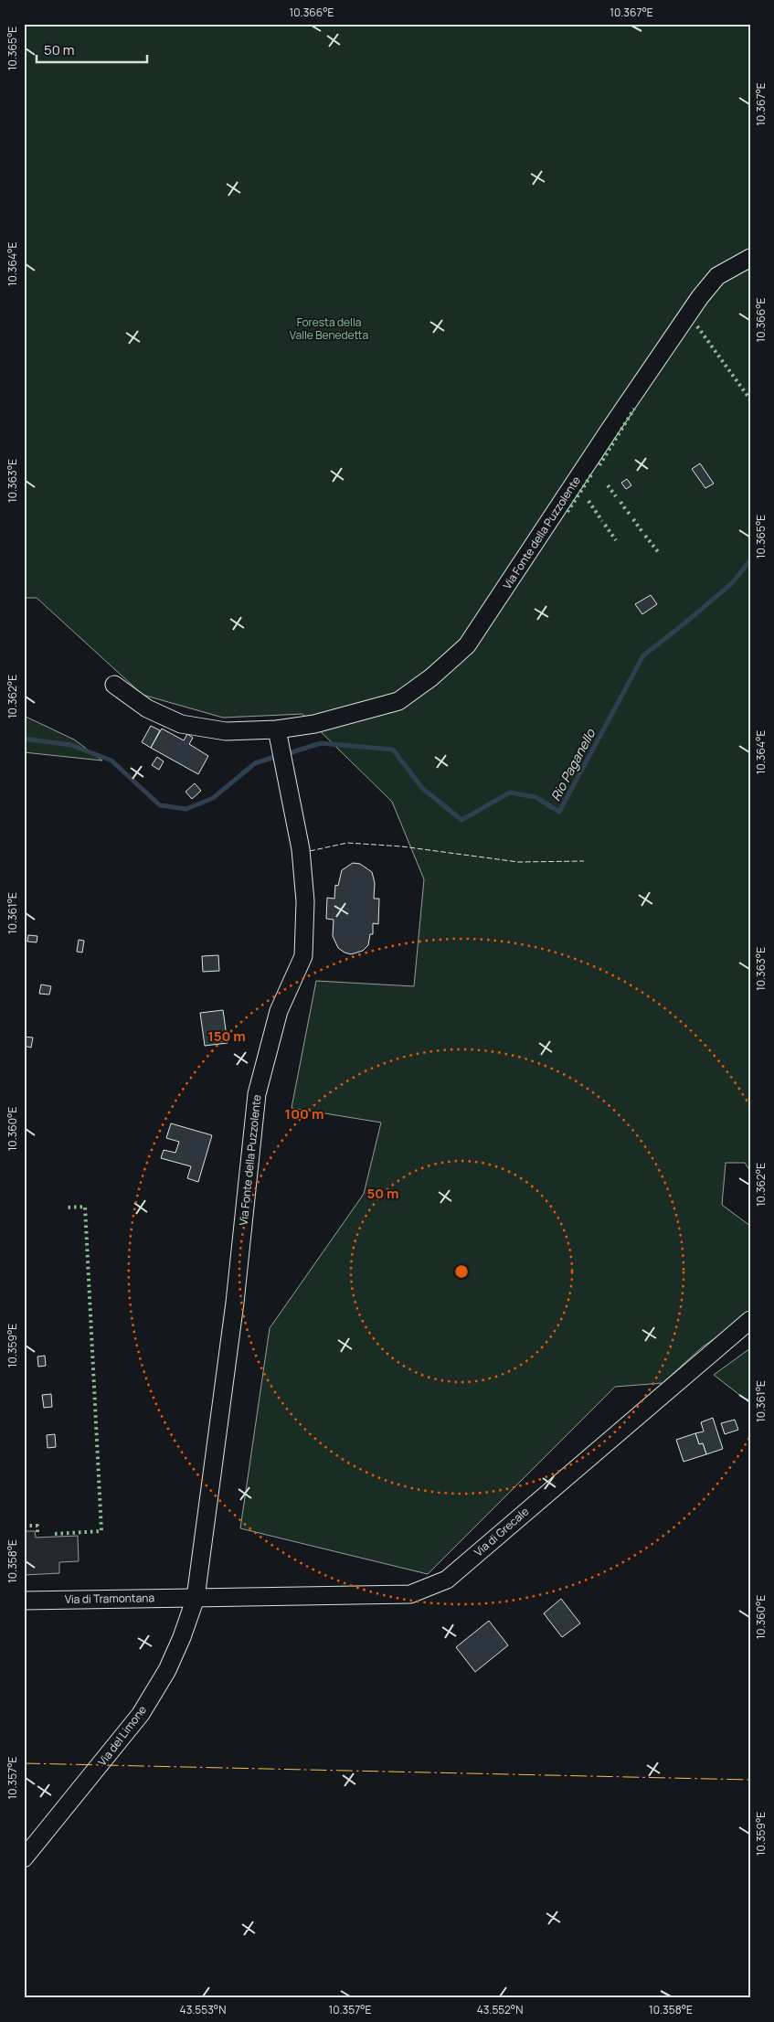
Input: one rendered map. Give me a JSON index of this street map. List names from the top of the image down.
{
  "streets": {
    "street": [
      "Via Fonte della Puzzolente",
      "Via di Grecale",
      "Via di Tramontana",
      "Via del Limone"
    ]
  },
  "crossings": [
    ["Via Fonte della Puzzolente", "Via di Grecale"],
    ["Via Fonte della Puzzolente", "Via di Tramontana"],
    ["Via Fonte della Puzzolente", "Via del Limone"],
    ["Via di Grecale", "Via di Tramontana"],
    ["Via di Grecale", "Via del Limone"],
    ["Via di Tramontana", "Via del Limone"]
  ],
  "water": ["Rio Paganello"],
  "parks": ["Foresta della Valle Benedetta"],
  "scale_bar": "50 m",
  "coordinates": [
    "10.366°E",
    "10.367°E",
    "10.365°E",
    "10.364°E",
    "10.363°E",
    "10.362°E",
    "10.361°E",
    "10.360°E",
    "10.359°E",
    "10.358°E",
    "10.357°E",
    "43.553°N",
    "43.552°N"
  ],
  "rings": ["150 m", "100 m", "50 m"]
}
